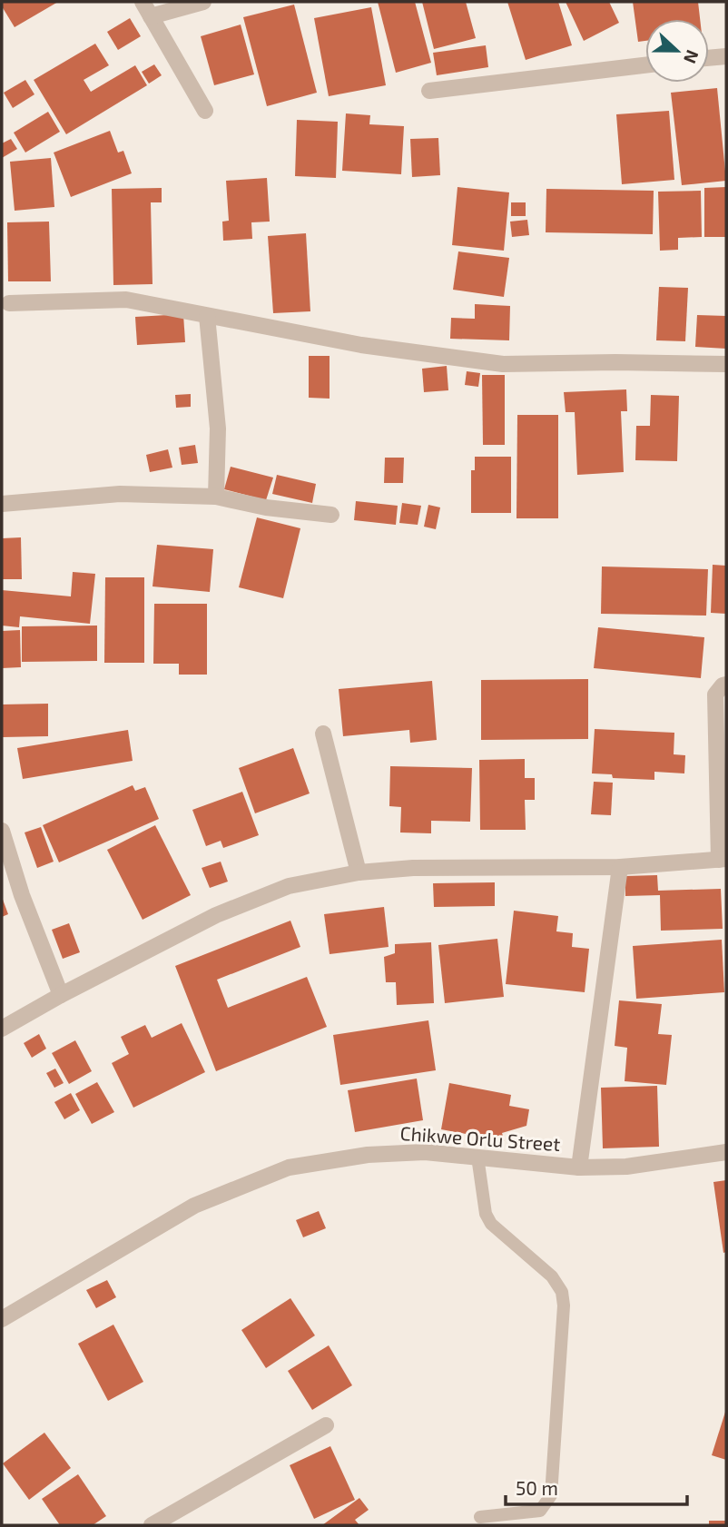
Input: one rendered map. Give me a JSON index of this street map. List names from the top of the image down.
{
  "streets": {
    "street": ["Chikwe Orlu Street"]
  },
  "scale_bar": "50 m",
  "north": "right"
}
